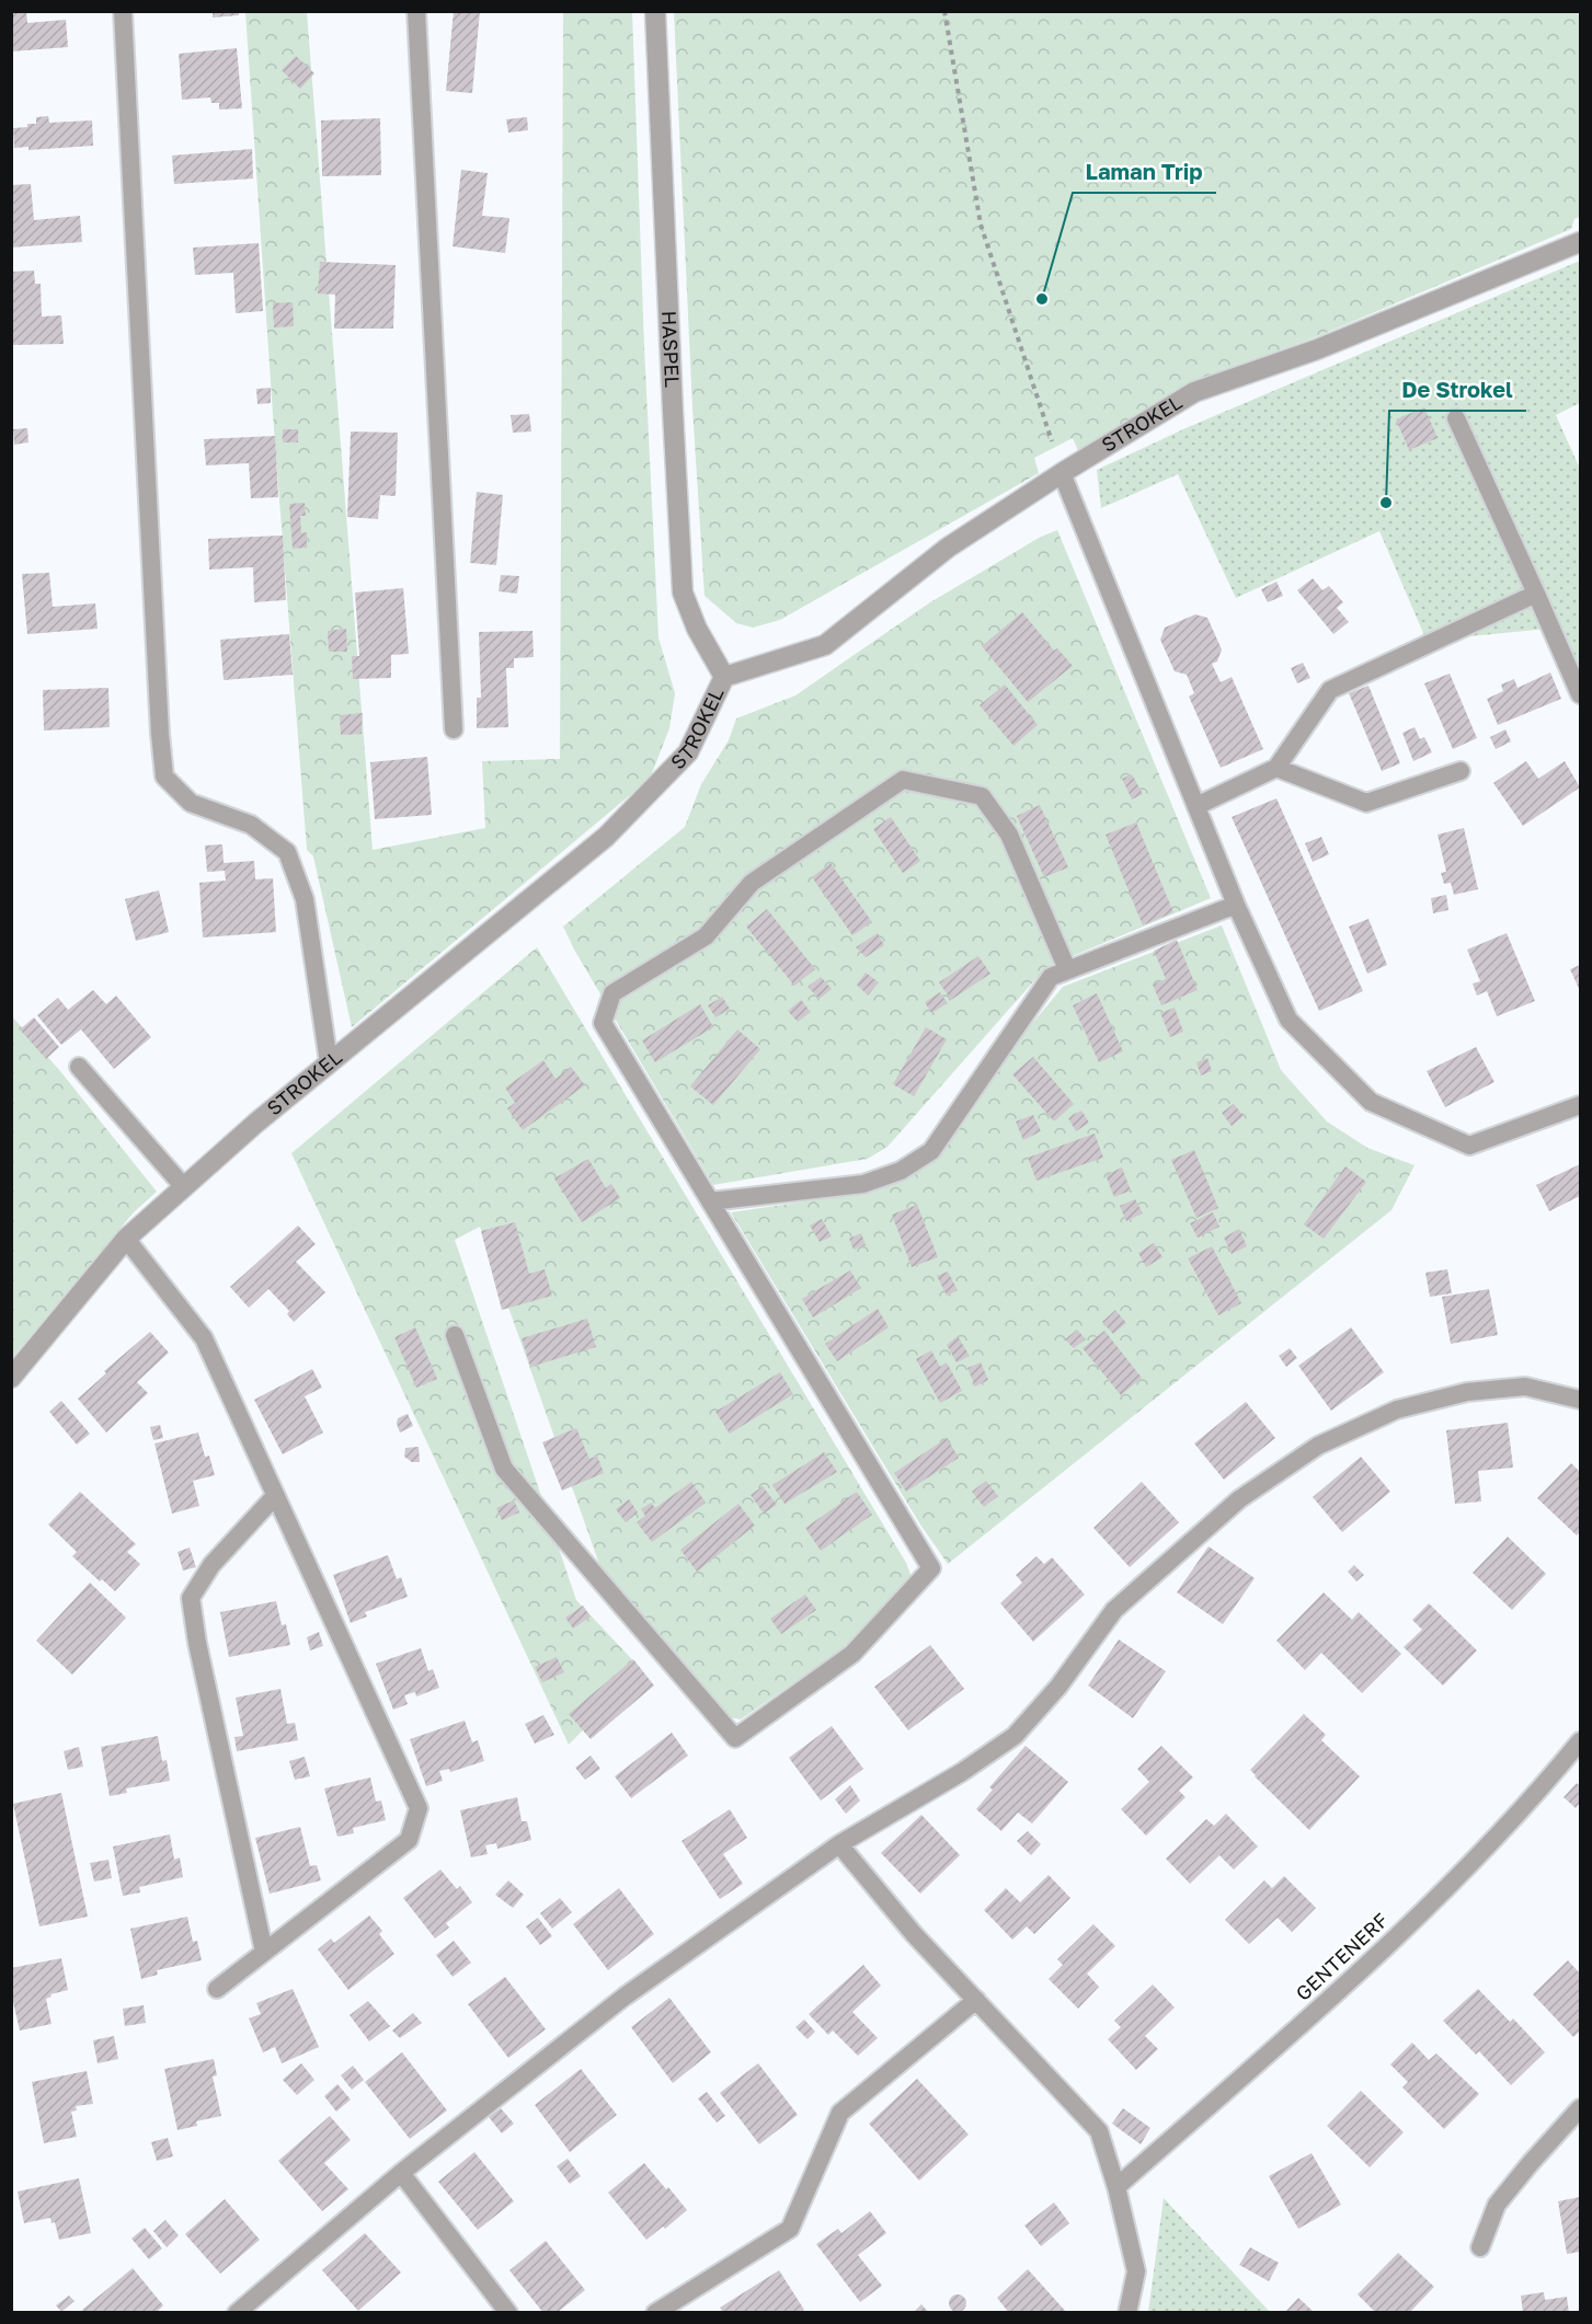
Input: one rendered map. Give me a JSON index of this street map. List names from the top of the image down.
{
  "streets": {
    "street": ["HASPEL", "STROKEL"],
    "lane": ["GENTENERF"]
  },
  "crossings": [
    ["HASPEL", "STROKEL"]
  ],
  "places": ["Laman Trip", "De Strokel"]
}
